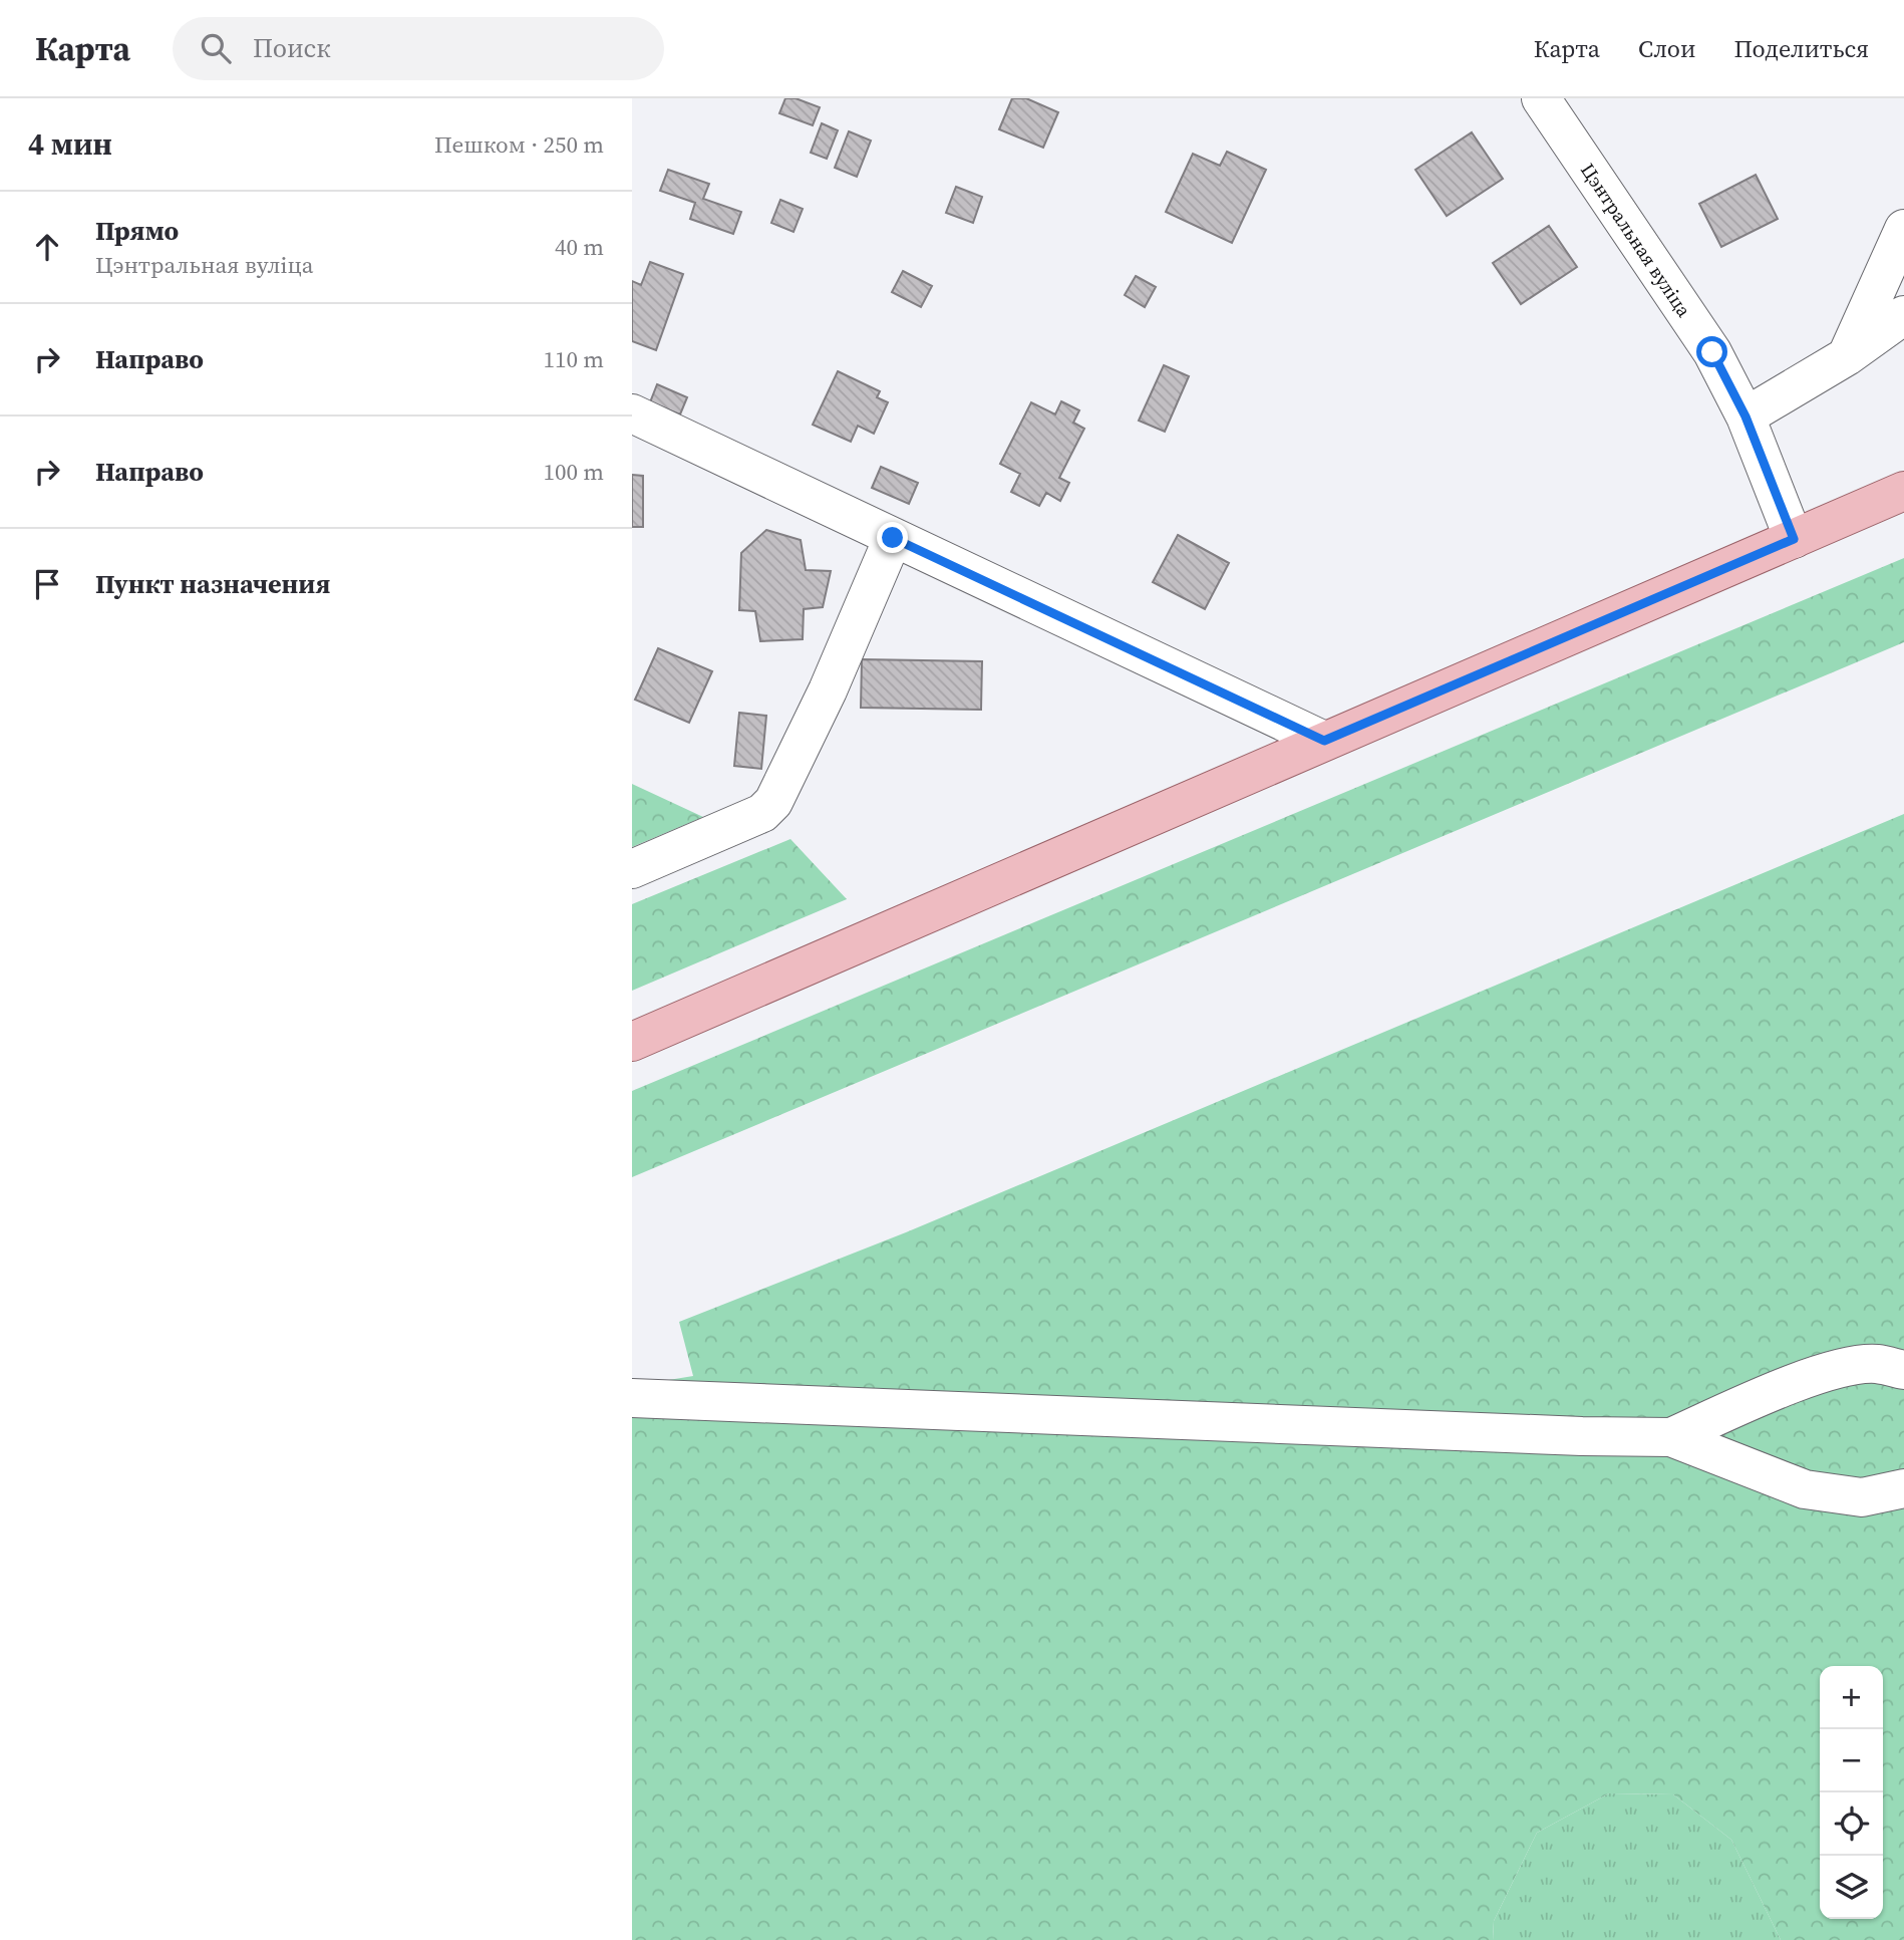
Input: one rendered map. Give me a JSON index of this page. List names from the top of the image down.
{
  "streets": {
    "street": ["Цэнтральная вуліца"]
  },
  "page": {
    "header": "Карта",
    "search": "Поиск",
    "nav": ["Карта", "Слои", "Поделиться"],
    "heading": ["4 мин", "Пешком · 250 m"],
    "list": [
      ["Прямо", "Цэнтральная вуліца", "40 m"],
      ["Направо", "110 m"],
      ["Направо", "100 m"],
      "Пункт назначения"
    ],
    "map_buttons": ["+", "−"]
  }
}
